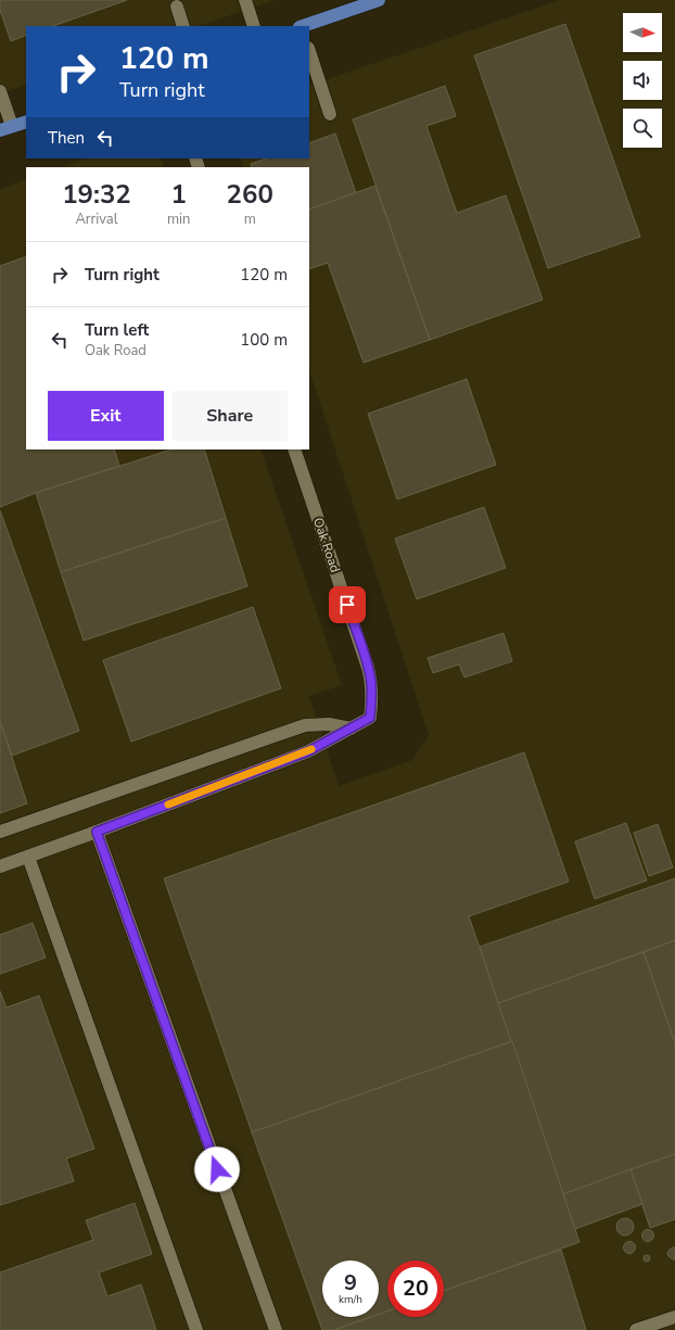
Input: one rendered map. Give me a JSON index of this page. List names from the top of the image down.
{
  "streets": {
    "street": ["Oak Road"]
  },
  "north": "right",
  "page": {
    "turn": ["120 m", "Turn right"],
    "then": "Then",
    "eta": [
      "19:32",
      "Arrival",
      "1",
      "min",
      "260",
      "m"
    ],
    "list": [
      {
        "name": "Turn right",
        "value": "120 m"
      },
      {
        "name": "Turn left",
        "note": "Oak Road",
        "value": "100 m"
      }
    ],
    "buttons": ["Exit", "Share"],
    "speed": "9 km/h",
    "limit": "20"
  }
}
